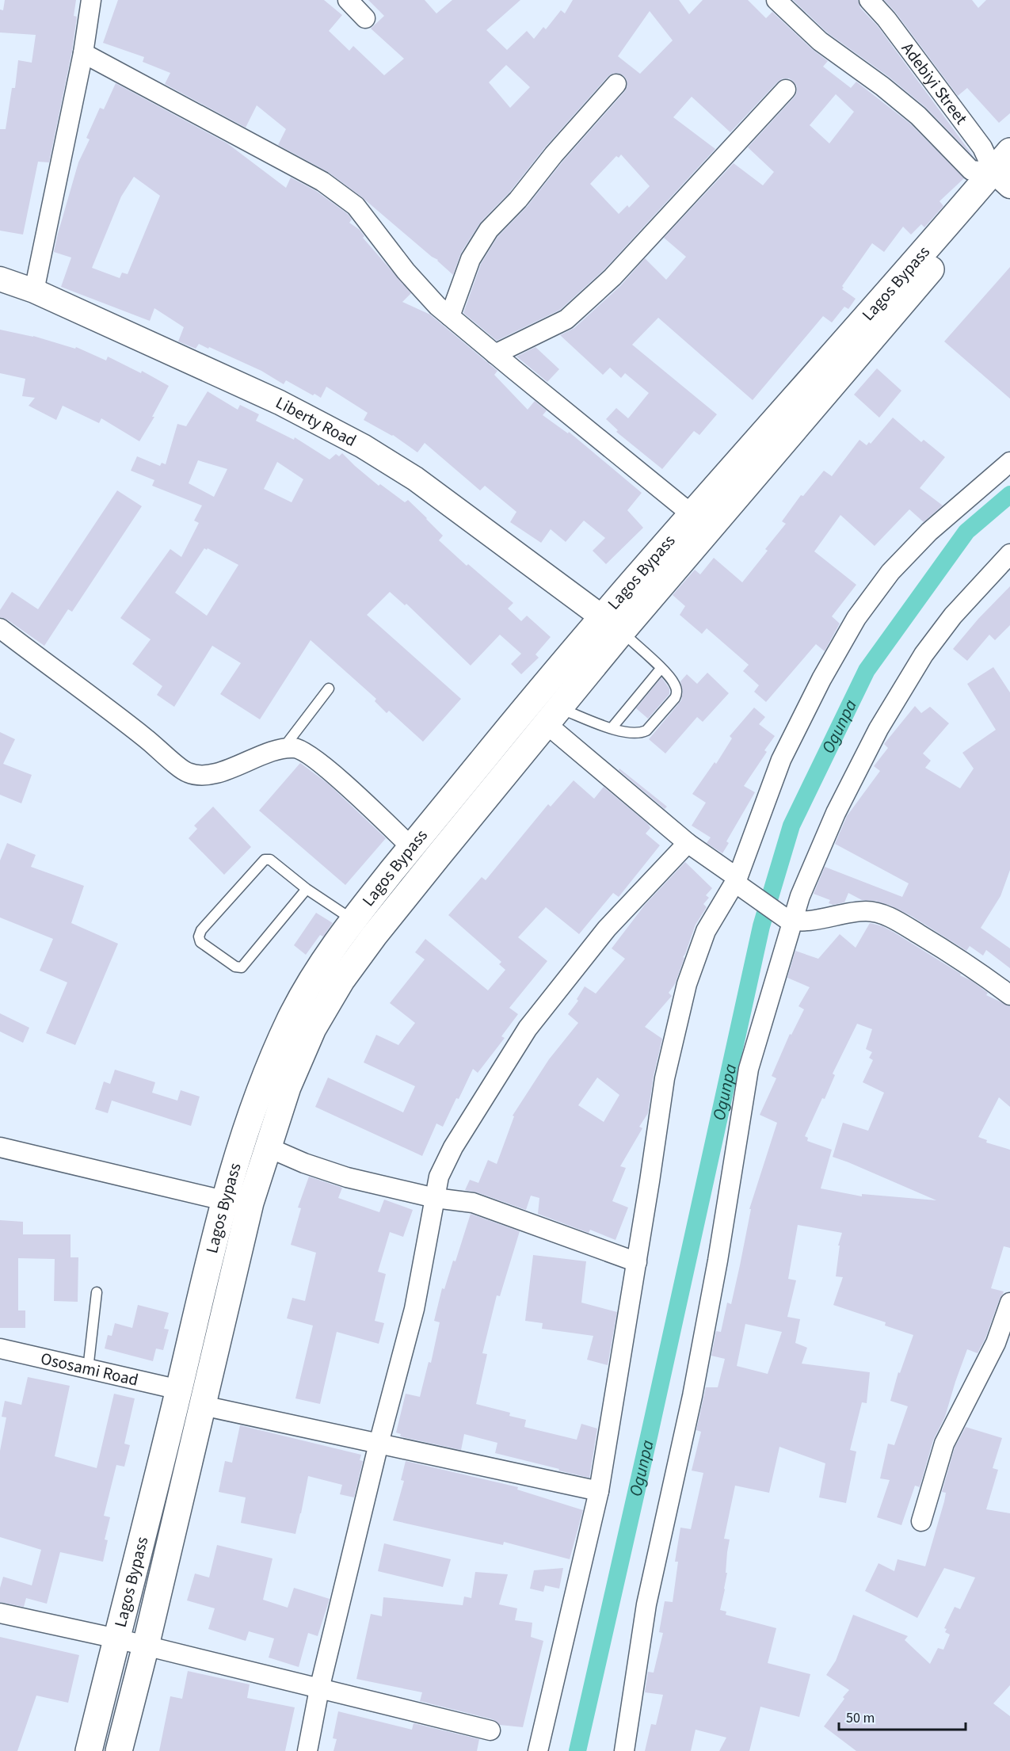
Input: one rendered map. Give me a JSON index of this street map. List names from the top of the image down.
{
  "streets": {
    "main road": ["Lagos Bypass"],
    "street": ["Adebiyi Street", "Liberty Road", "Ososami Road"]
  },
  "crossings": [
    ["Adebiyi Street", "Lagos Bypass"],
    ["Lagos Bypass", "Liberty Road"],
    ["Lagos Bypass", "Ososami Road"]
  ],
  "water": ["Ogunpa"],
  "scale_bar": "50 m"
}
